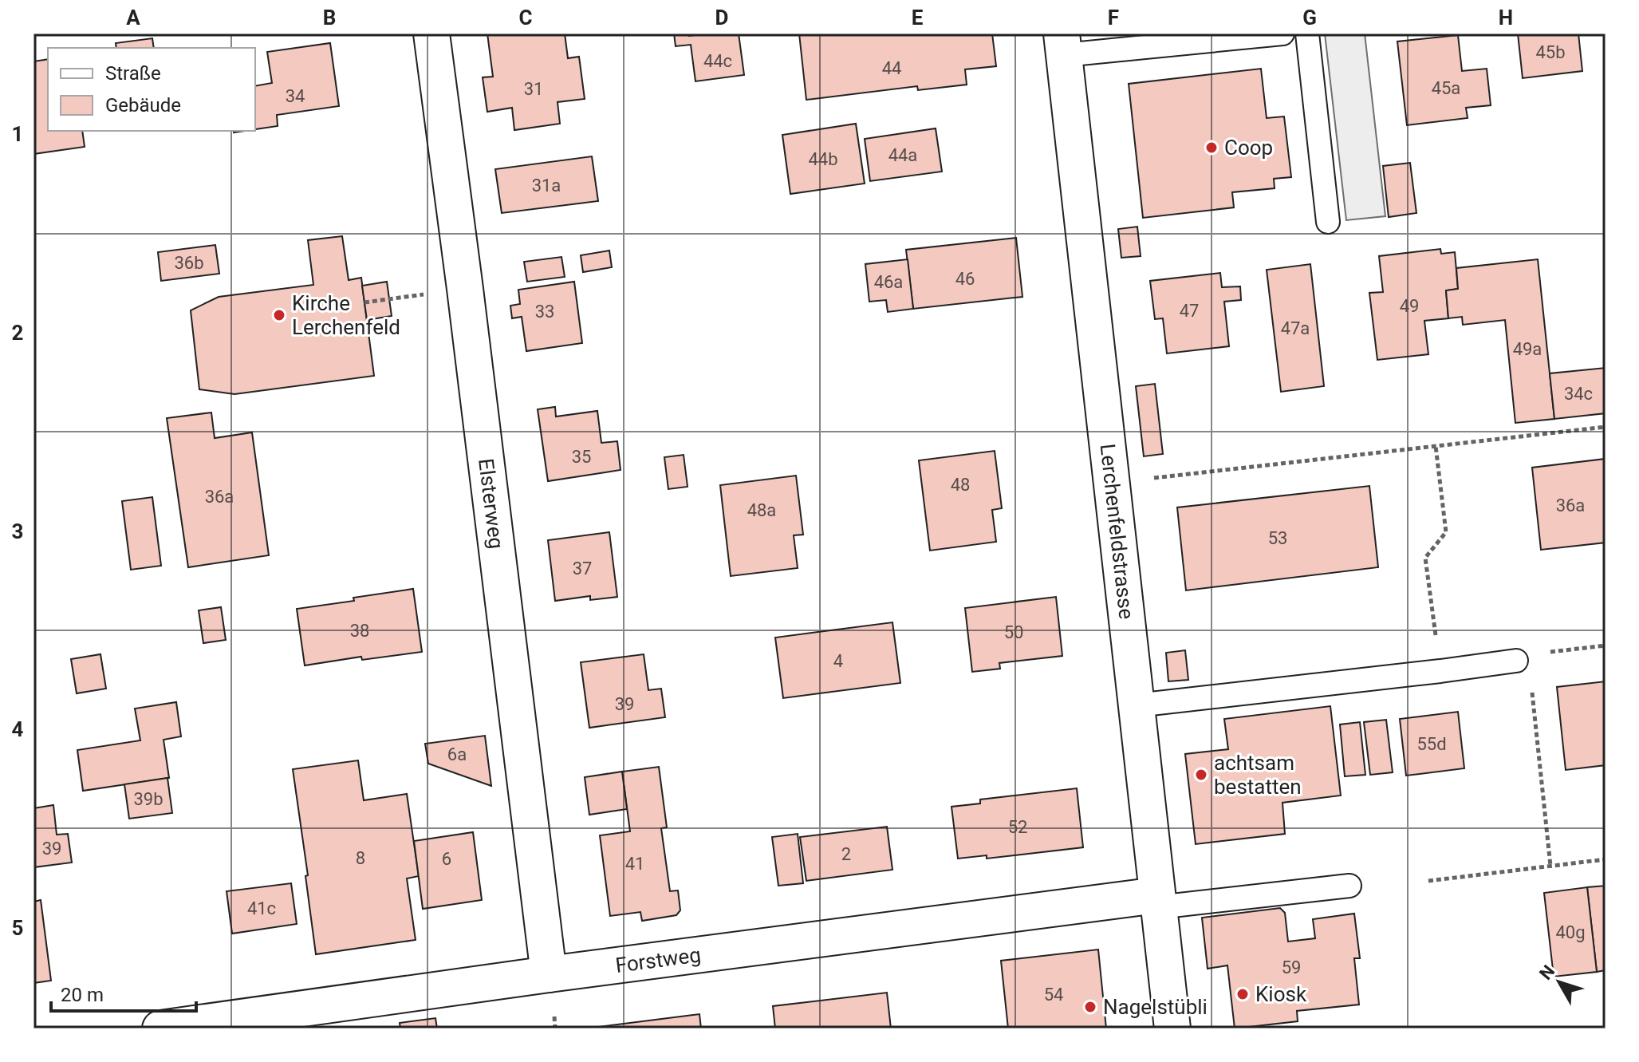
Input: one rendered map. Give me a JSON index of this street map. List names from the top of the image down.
{
  "streets": {
    "street": ["Elsterweg", "Lerchenfeldstrasse", "Forstweg"]
  },
  "crossings": [
    ["Elsterweg", "Forstweg"],
    ["Lerchenfeldstrasse", "Forstweg"]
  ],
  "places": [
    "Coop",
    "Kirche Lerchenfeld",
    "achtsam bestatten",
    "Kiosk",
    "Nagelstübli"
  ],
  "house_numbers": [
    "45b",
    "44c",
    "44",
    "45a",
    "31",
    "34",
    "44a",
    "44b",
    "31a",
    "36b",
    "46",
    "46a",
    "49",
    "47",
    "33",
    "47a",
    "49a",
    "34c",
    "35",
    "48",
    "36a",
    "36a",
    "48a",
    "53",
    "37",
    "38",
    "50",
    "4",
    "39",
    "55d",
    "6a",
    "39b",
    "52",
    "39",
    "2",
    "8",
    "6",
    "41",
    "41c",
    "40g",
    "59",
    "54"
  ],
  "legend": ["Straße", "Gebäude"],
  "scale_bar": "20 m",
  "north": "top left",
  "grid": {
    "columns": [
      "A",
      "B",
      "C",
      "D",
      "E",
      "F",
      "G",
      "H"
    ],
    "rows": [
      "1",
      "2",
      "3",
      "4",
      "5"
    ]
  }
}
